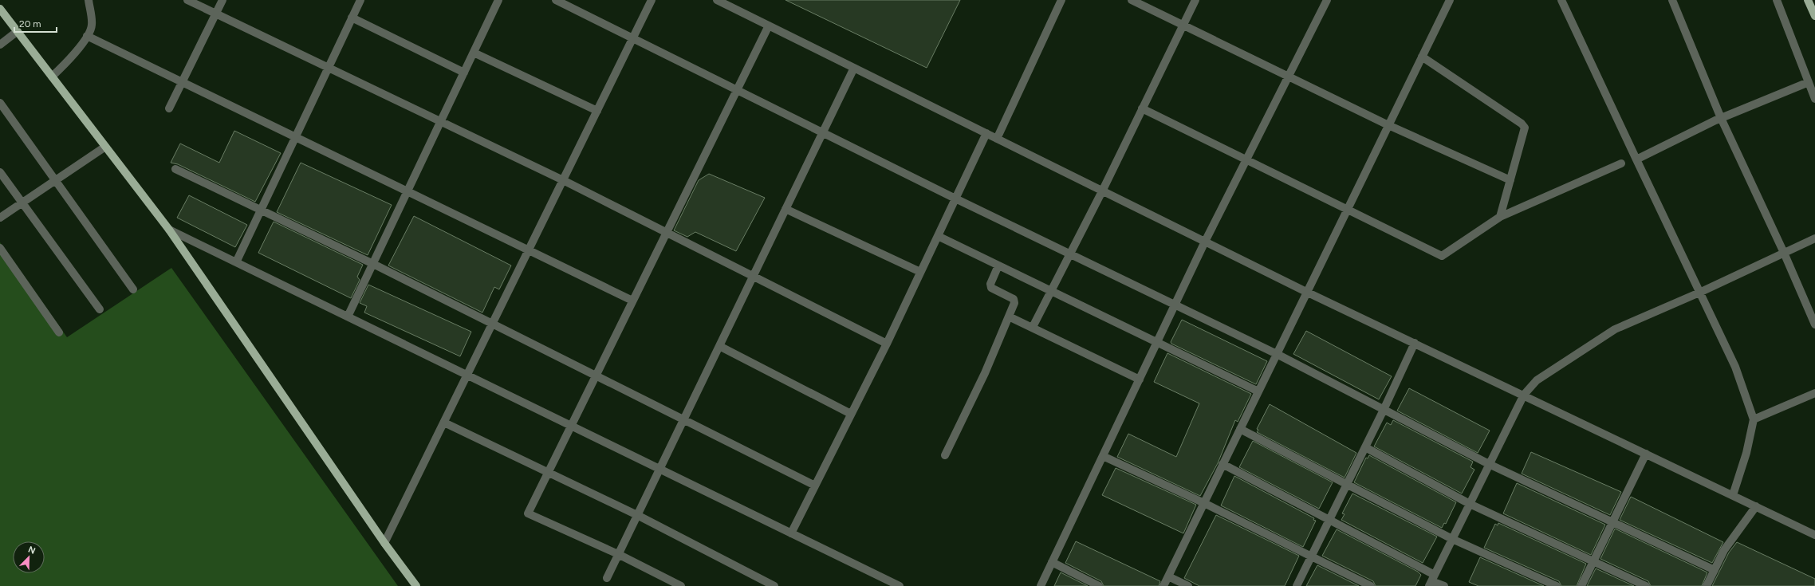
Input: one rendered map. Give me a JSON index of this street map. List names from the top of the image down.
{
  "scale_bar": "20 m",
  "north": "top right"
}
